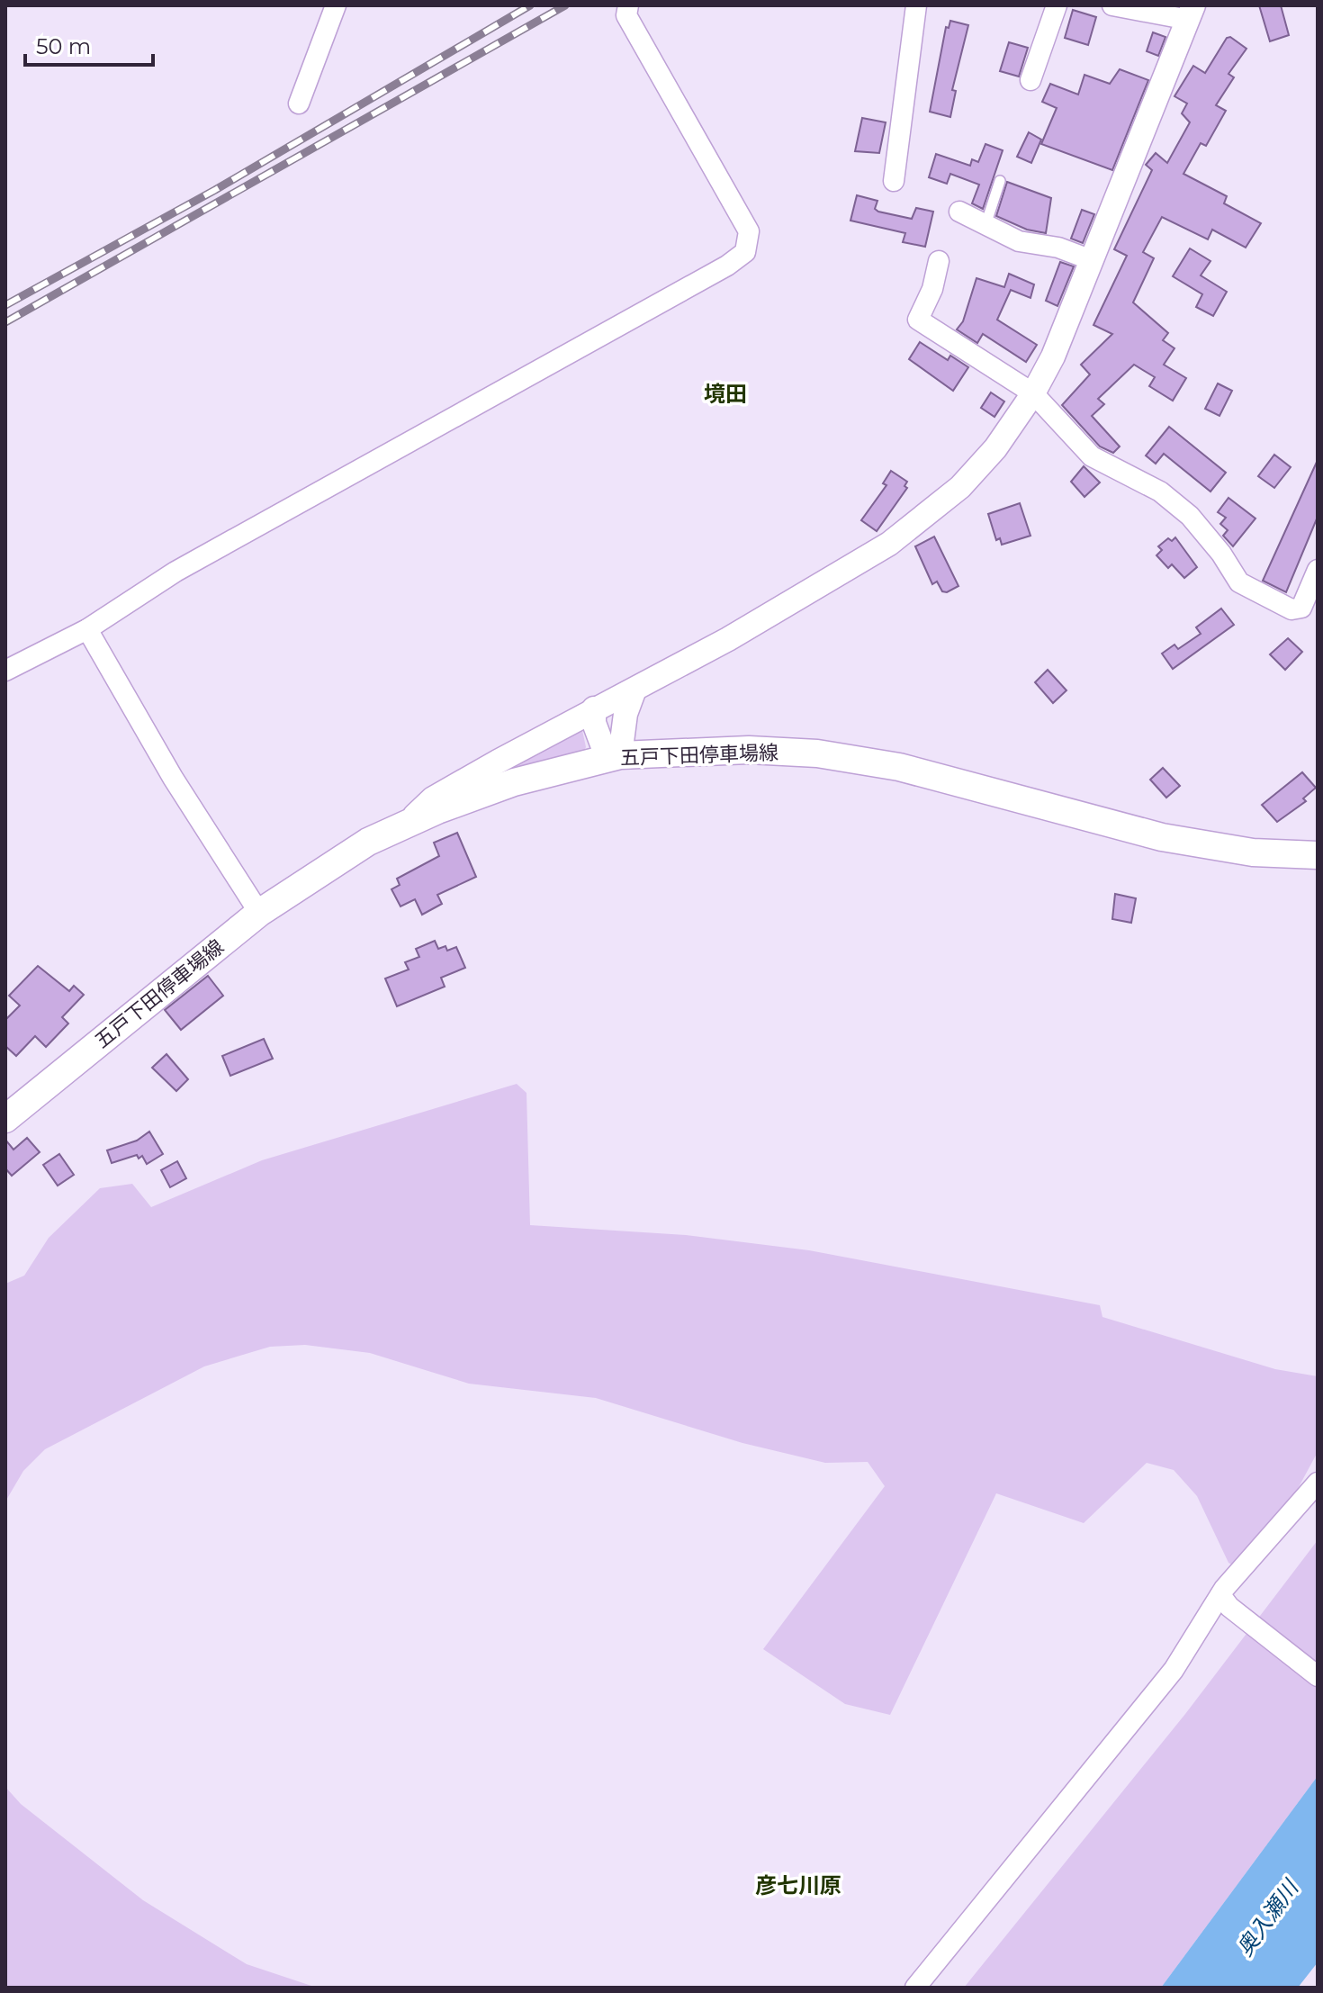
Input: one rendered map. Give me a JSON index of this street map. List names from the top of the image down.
{
  "streets": {
    "main road": ["五戸下田停車場線"]
  },
  "districts": ["境田", "彦七川原"],
  "water": ["奥入瀬川"],
  "scale_bar": "50 m"
}
